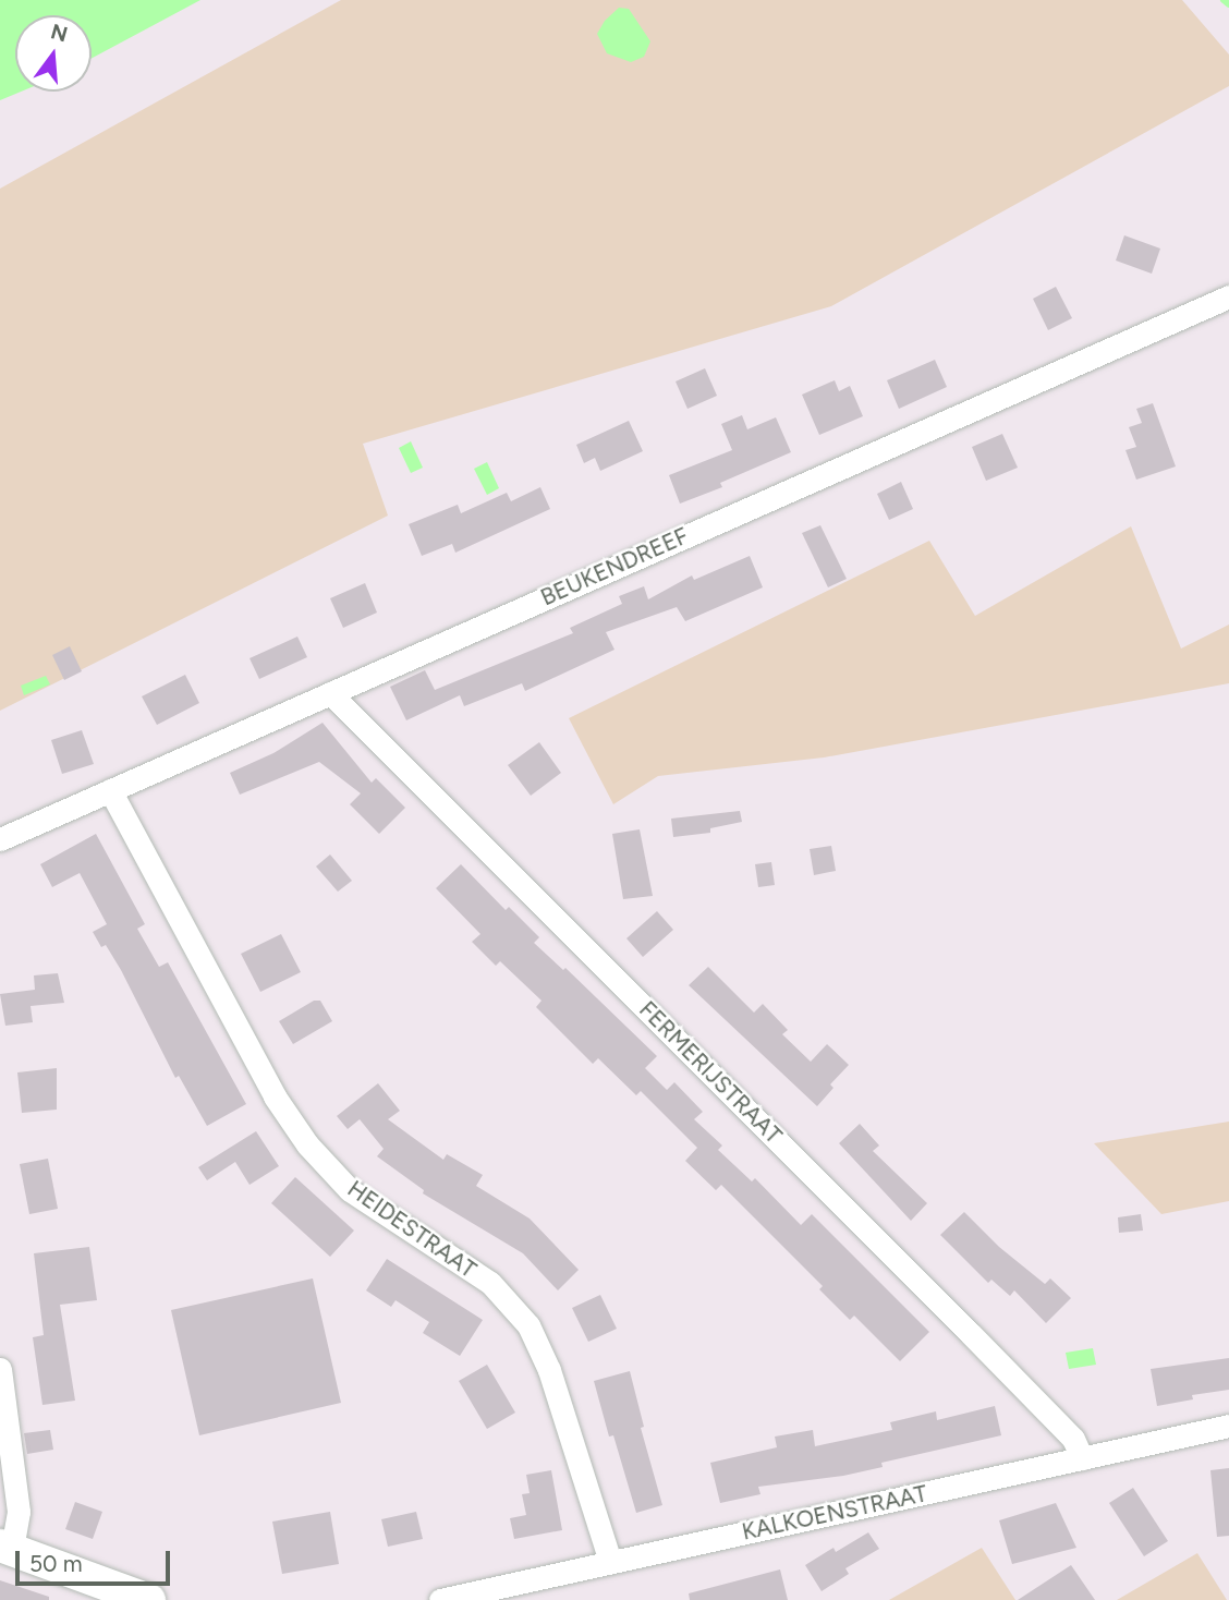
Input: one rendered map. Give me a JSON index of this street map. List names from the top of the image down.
{
  "streets": {
    "street": [
      "BEUKENDREEF",
      "FERMERIJSTRAAT",
      "HEIDESTRAAT",
      "KALKOENSTRAAT"
    ]
  },
  "crossings": [
    ["BEUKENDREEF", "FERMERIJSTRAAT"],
    ["BEUKENDREEF", "HEIDESTRAAT"],
    ["FERMERIJSTRAAT", "KALKOENSTRAAT"],
    ["HEIDESTRAAT", "KALKOENSTRAAT"]
  ],
  "scale_bar": "50 m",
  "north": "top"
}
